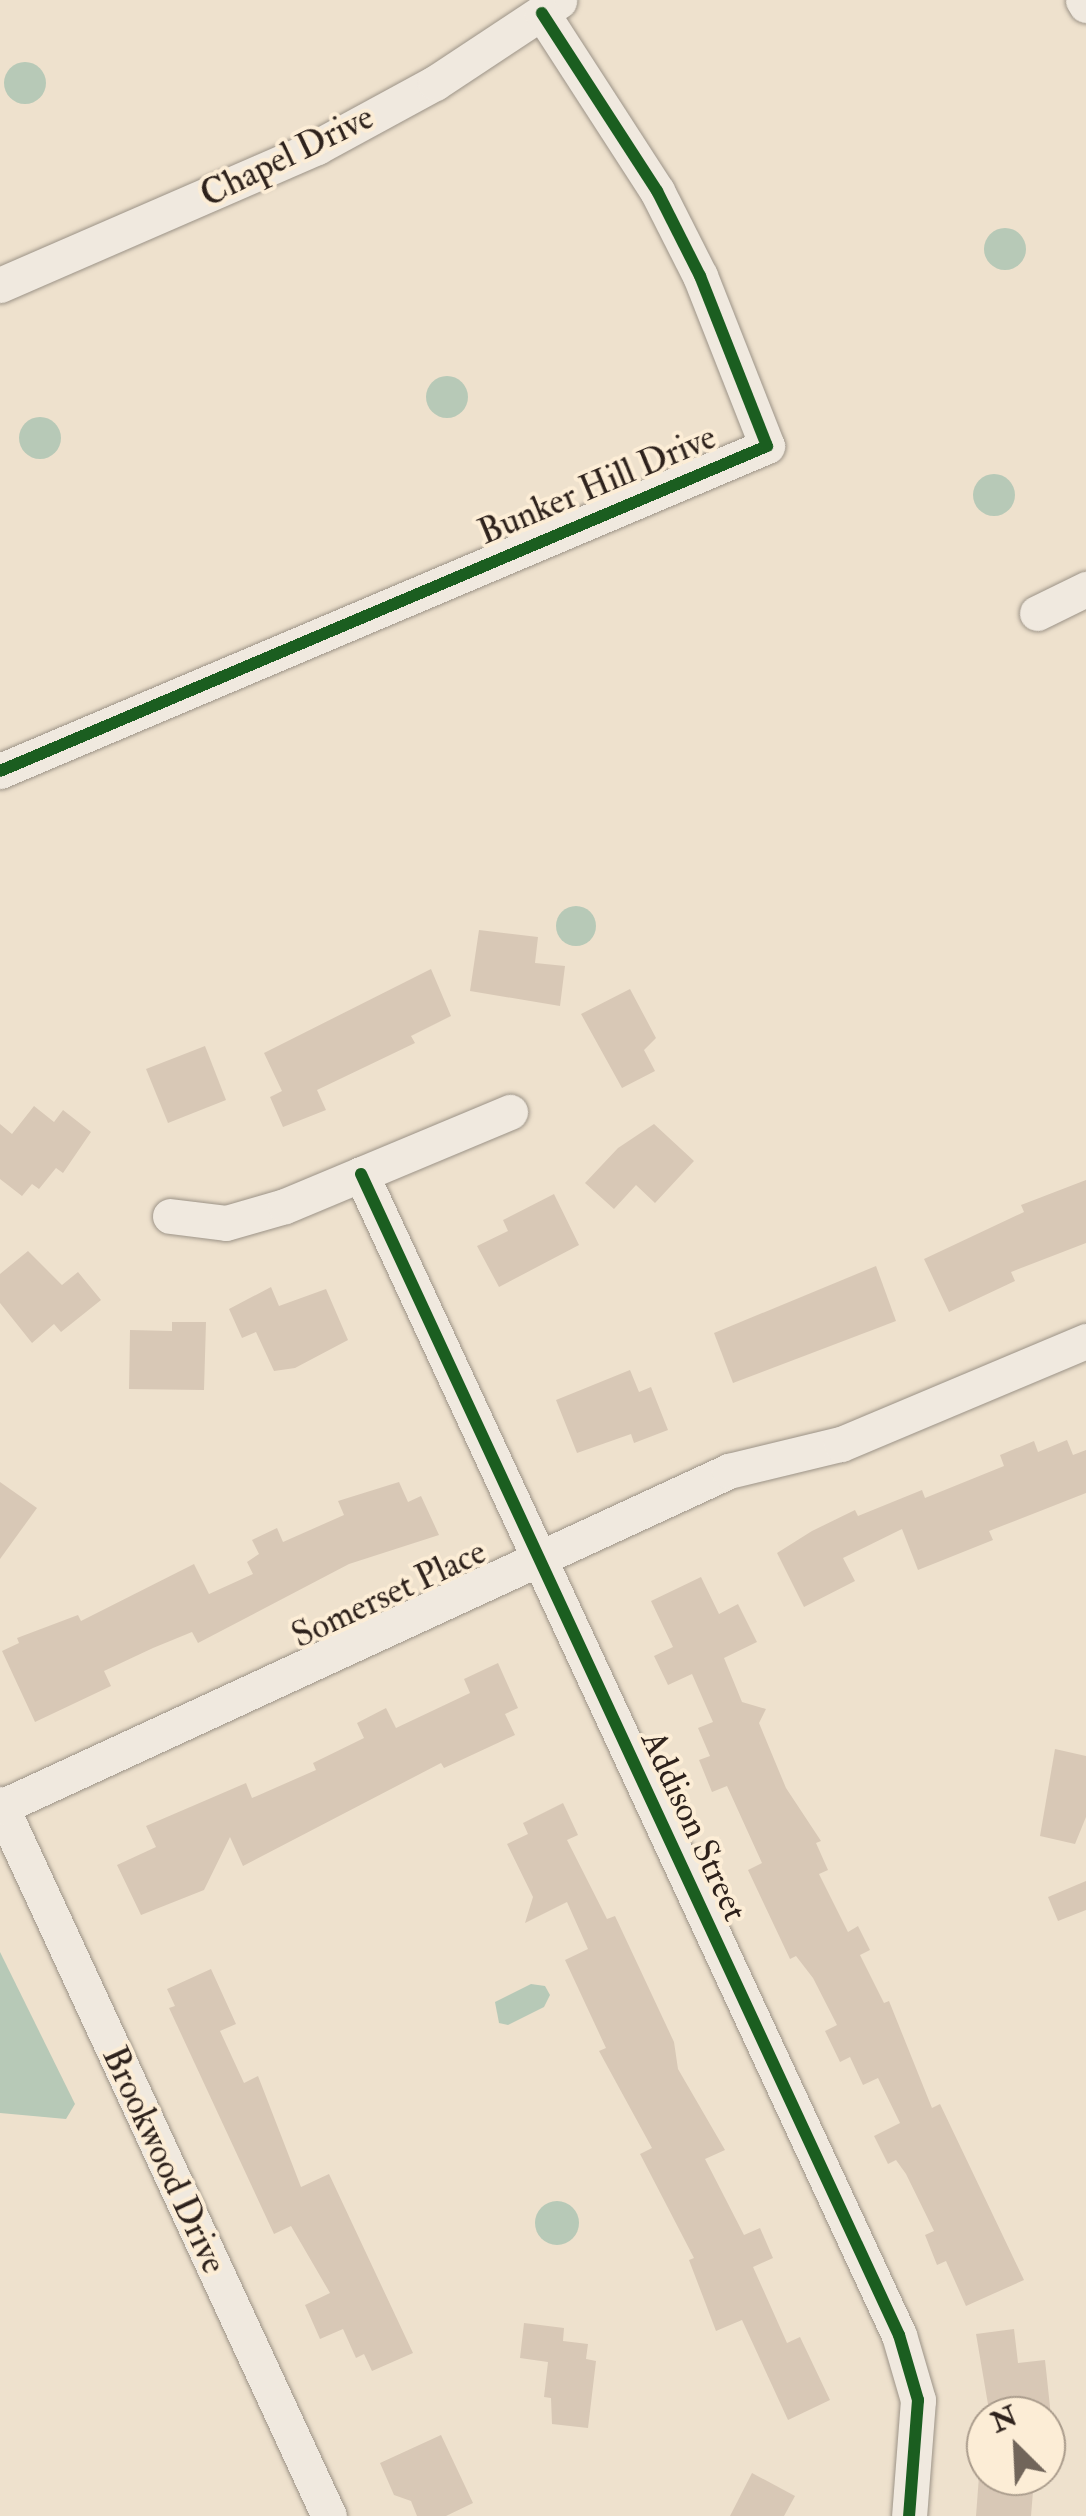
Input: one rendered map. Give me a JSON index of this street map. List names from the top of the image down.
{
  "streets": {
    "street": [
      "Chapel Drive",
      "Bunker Hill Drive",
      "Somerset Place",
      "Addison Street",
      "Brookwood Drive"
    ]
  },
  "crossings": [
    ["Chapel Drive", "Bunker Hill Drive"],
    ["Somerset Place", "Addison Street"],
    ["Somerset Place", "Brookwood Drive"]
  ],
  "north": "top left"
}
